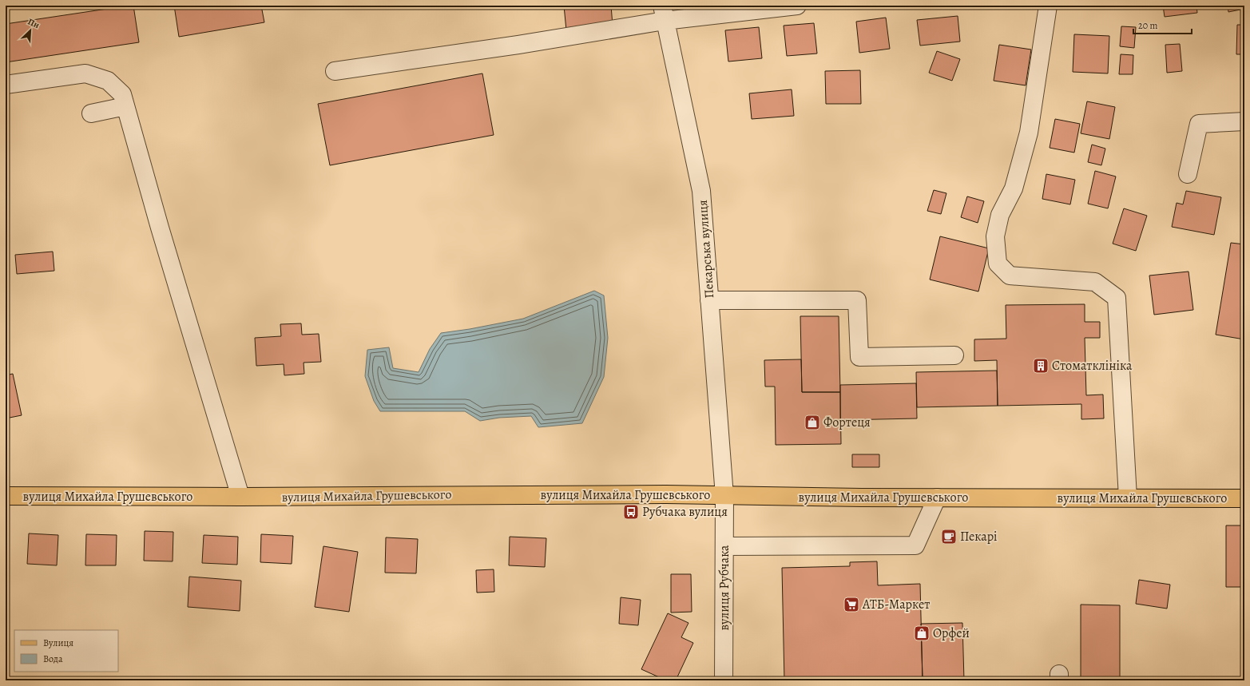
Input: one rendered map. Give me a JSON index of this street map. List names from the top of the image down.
{
  "streets": {
    "main road": ["вулиця Михайла Грушевського"],
    "street": ["Пекарська вулиця", "вулиця Рубчака"]
  },
  "crossings": [
    ["Пекарська вулиця", "вулиця Михайла Грушевського"],
    ["Пекарська вулиця", "вулиця Рубчака"],
    ["вулиця Михайла Грушевського", "вулиця Рубчака"]
  ],
  "places": {
    "building": ["Стоматклініка"],
    "shop": ["Фортеця", "Орфей"],
    "bus stop": ["Рубчака вулиця"],
    "cafe": ["Пекарі"],
    "supermarket": ["АТБ-Маркет"]
  },
  "legend": ["Вулиця", "Вода"],
  "scale_bar": "20 m",
  "north": "top right"
}
